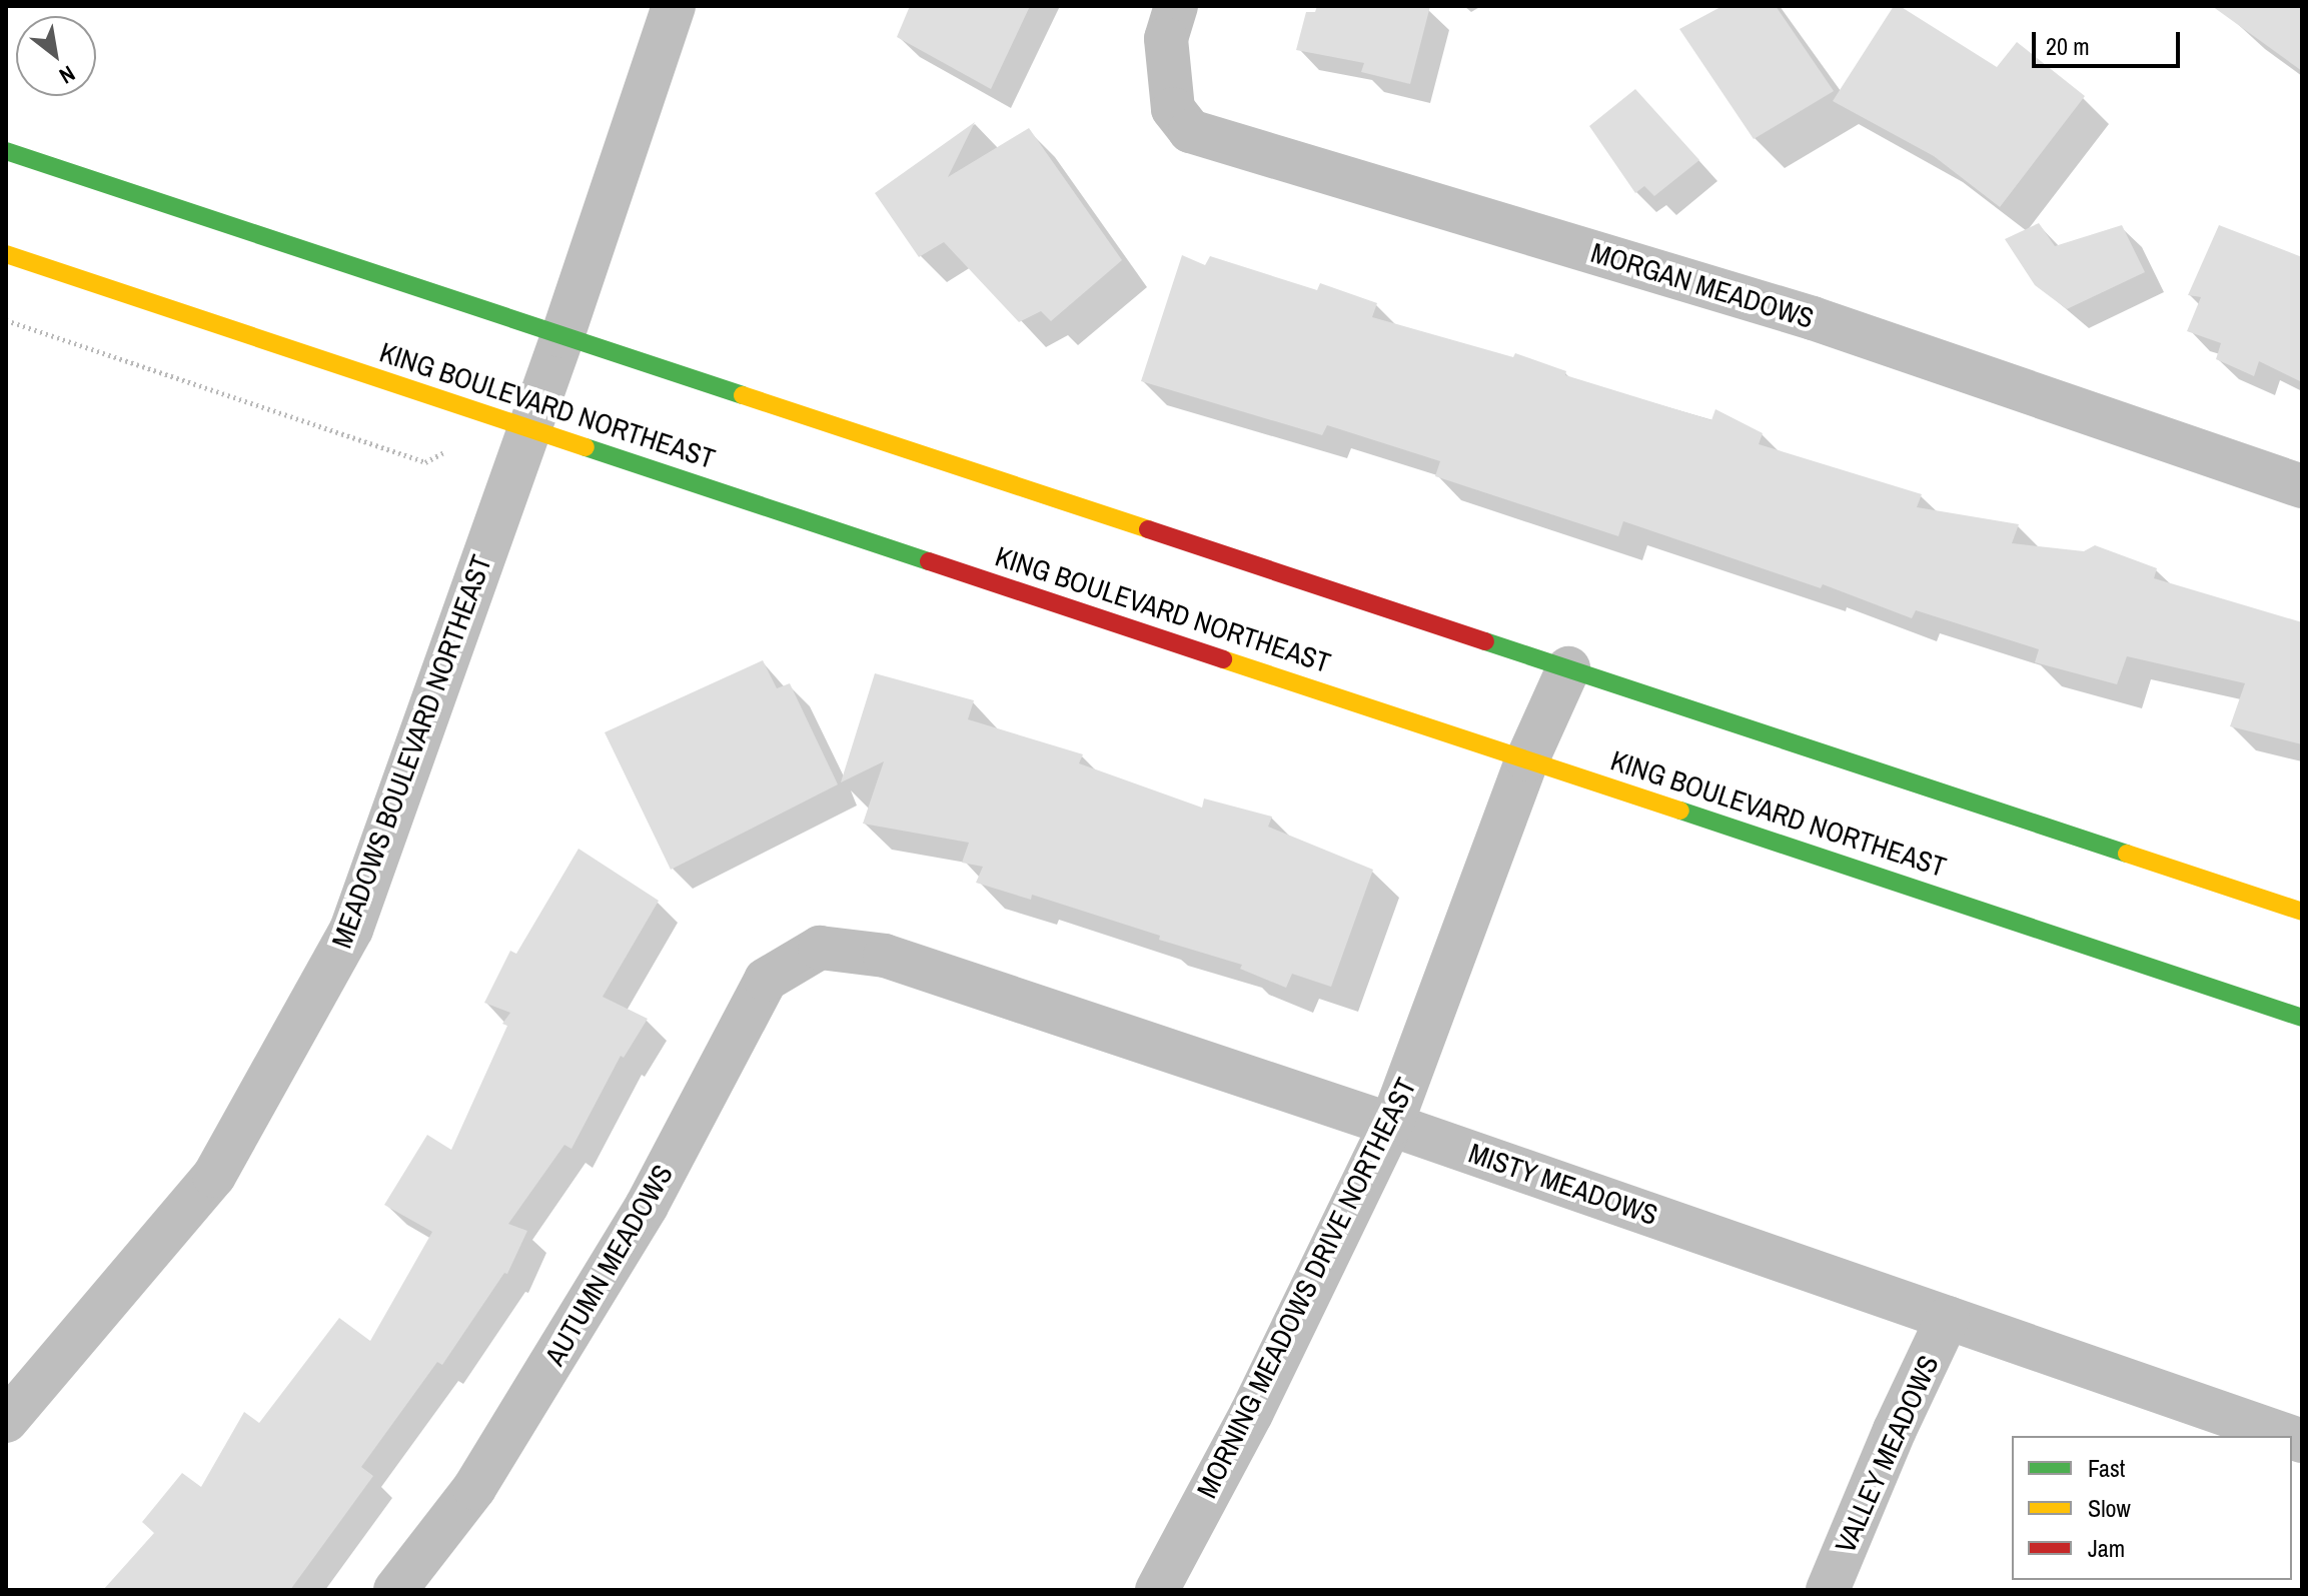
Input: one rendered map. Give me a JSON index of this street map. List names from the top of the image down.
{
  "streets": {
    "street": [
      "MORGAN MEADOWS",
      "KING BOULEVARD NORTHEAST",
      "MEADOWS BOULEVARD NORTHEAST",
      "MISTY MEADOWS",
      "AUTUMN MEADOWS",
      "MORNING MEADOWS DRIVE NORTHEAST",
      "VALLEY MEADOWS"
    ]
  },
  "crossings": [
    ["KING BOULEVARD NORTHEAST", "MEADOWS BOULEVARD NORTHEAST"],
    ["KING BOULEVARD NORTHEAST", "MORNING MEADOWS DRIVE NORTHEAST"],
    ["MISTY MEADOWS", "AUTUMN MEADOWS"],
    ["MISTY MEADOWS", "MORNING MEADOWS DRIVE NORTHEAST"],
    ["MISTY MEADOWS", "VALLEY MEADOWS"]
  ],
  "legend": ["Fast", "Slow", "Jam"],
  "scale_bar": "20 m",
  "north": "bottom right"
}
